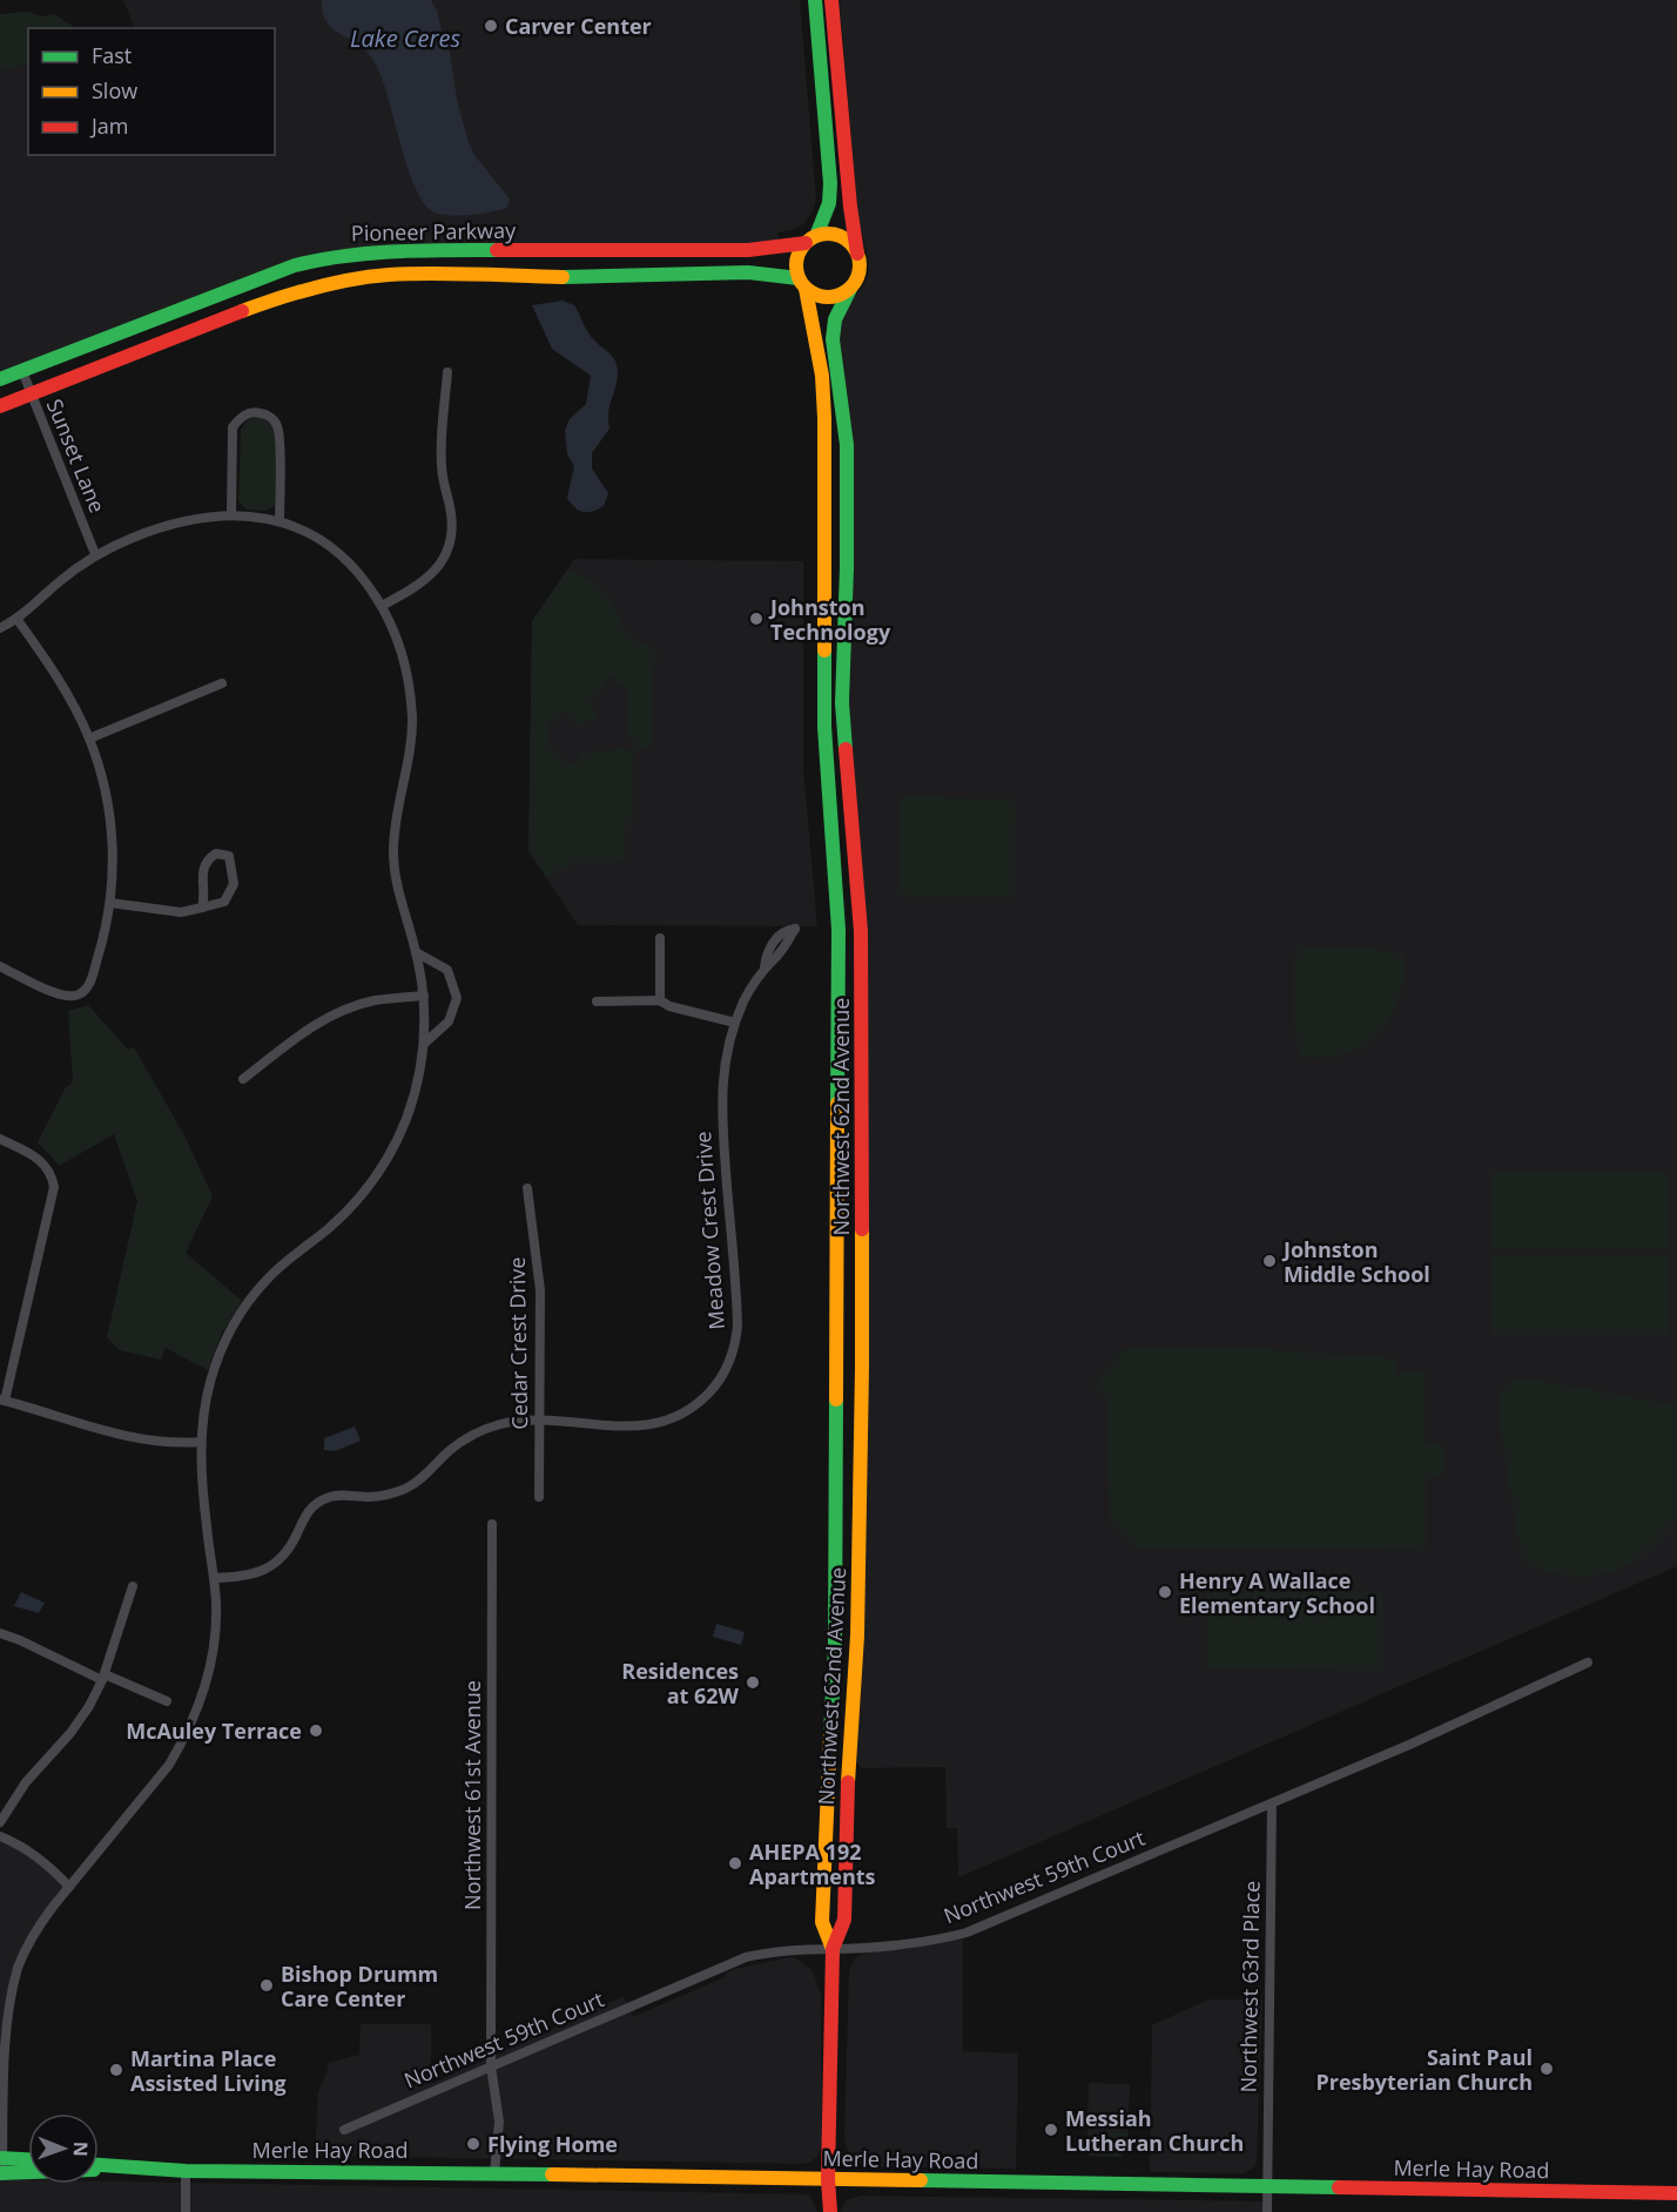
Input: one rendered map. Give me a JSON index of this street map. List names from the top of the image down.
{
  "streets": {
    "street": [
      "Pioneer Parkway",
      "Sunset Lane",
      "Northwest 62nd Avenue",
      "Meadow Crest Drive",
      "Cedar Crest Drive",
      "Northwest 61st Avenue",
      "Northwest 59th Court",
      "Northwest 63rd Place",
      "Merle Hay Road"
    ]
  },
  "crossings": [
    ["Pioneer Parkway", "Sunset Lane"],
    ["Pioneer Parkway", "Northwest 62nd Avenue"],
    ["Northwest 62nd Avenue", "Northwest 59th Court"],
    ["Northwest 62nd Avenue", "Merle Hay Road"],
    ["Meadow Crest Drive", "Cedar Crest Drive"],
    ["Northwest 61st Avenue", "Northwest 59th Court"],
    ["Northwest 61st Avenue", "Merle Hay Road"],
    ["Northwest 59th Court", "Northwest 63rd Place"],
    ["Northwest 63rd Place", "Merle Hay Road"]
  ],
  "water": ["Lake Ceres"],
  "places": [
    "Carver Center",
    "Johnston Technology",
    "Johnston Middle School",
    "Henry A Wallace Elementary School",
    "Residences at 62W",
    "McAuley Terrace",
    "AHEPA 192 Apartments",
    "Bishop Drumm Care Center",
    "Saint Paul Presbyterian Church",
    "Martina Place Assisted Living",
    "Messiah Lutheran Church",
    "Flying Home"
  ],
  "legend": ["Fast", "Slow", "Jam"],
  "north": "right"
}
